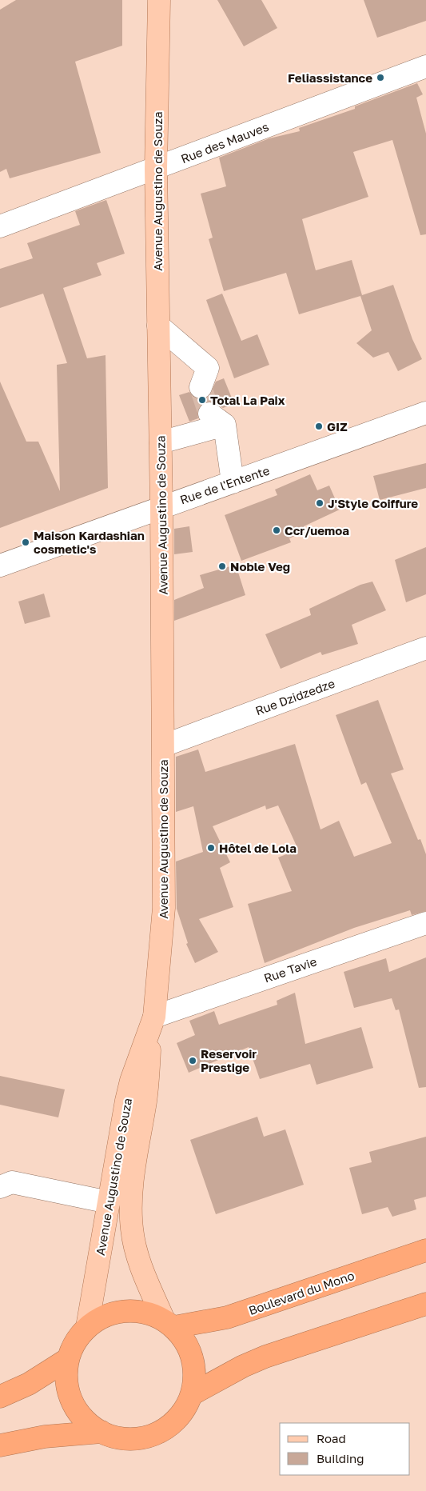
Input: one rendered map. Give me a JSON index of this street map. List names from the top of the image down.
{
  "streets": {
    "highway": ["Boulevard du Mono"],
    "main road": ["Avenue Augustino de Souza"],
    "street": [
      "Rue des Mauves",
      "Rue de l'Entente",
      "Rue Dzidzedze",
      "Rue Tavie"
    ]
  },
  "crossings": [
    ["Rue des Mauves", "Avenue Augustino de Souza"],
    ["Avenue Augustino de Souza", "Rue de l'Entente"],
    ["Avenue Augustino de Souza", "Rue Dzidzedze"],
    ["Avenue Augustino de Souza", "Rue Tavie"],
    ["Avenue Augustino de Souza", "Boulevard du Mono"]
  ],
  "places": [
    "Feliassistance",
    "Total La Paix",
    "GIZ",
    "J'Style Coiffure",
    "Ccr/uemoa",
    "Maison Kardashian cosmetic's",
    "Noble Veg",
    "Hôtel de Lola",
    "Reservoir Prestige"
  ],
  "legend": ["Road", "Building"]
}
